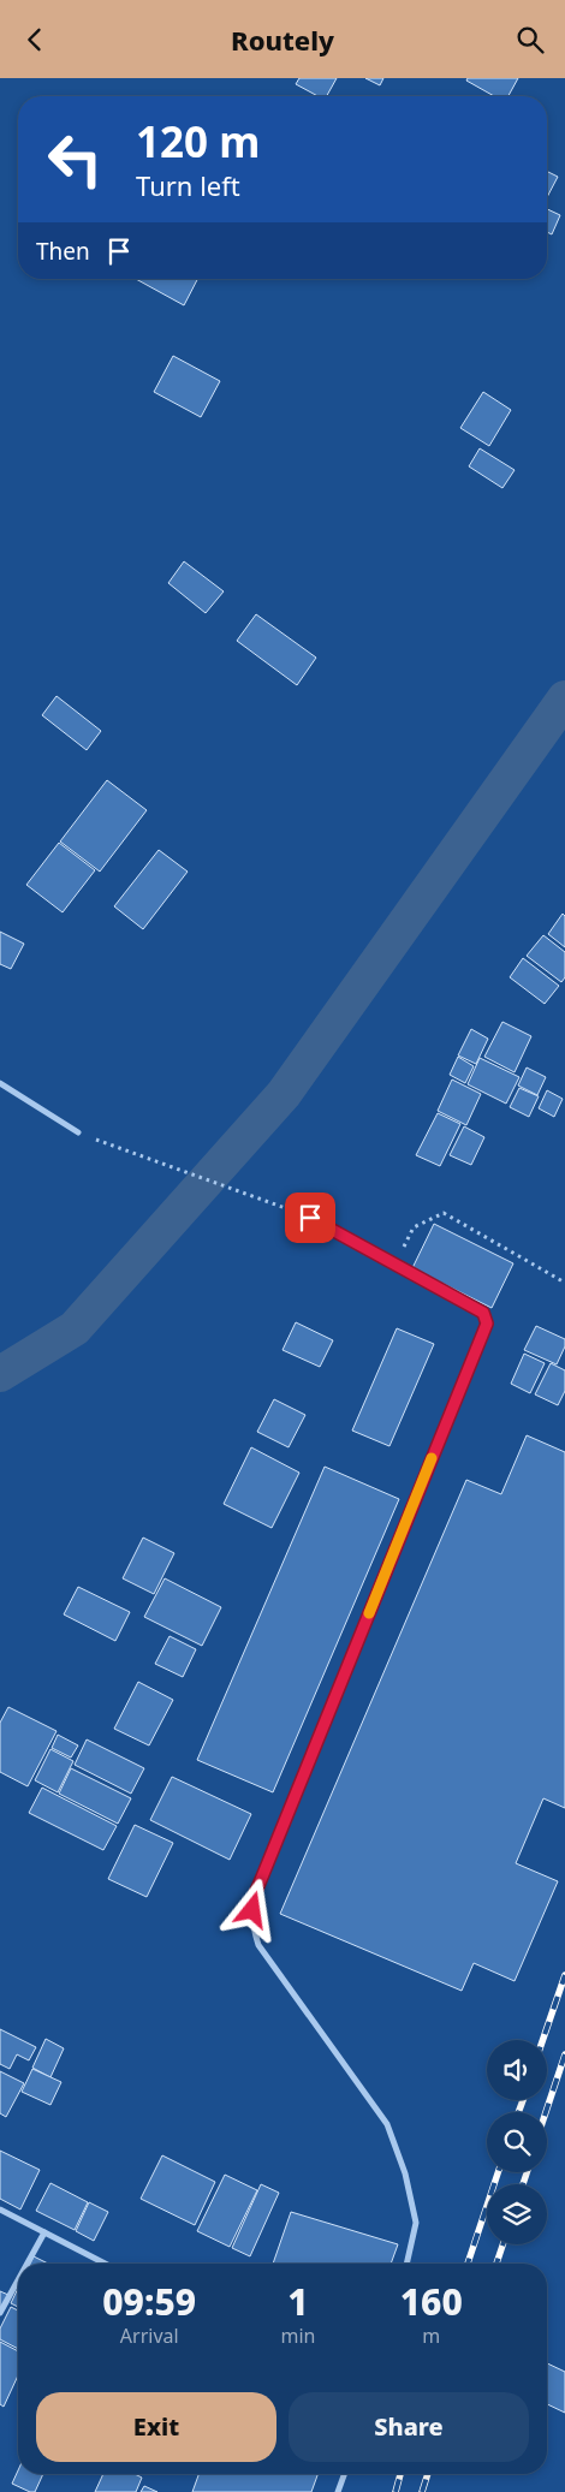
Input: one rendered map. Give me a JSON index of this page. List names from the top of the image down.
{
  "page": {
    "header": "Routely",
    "turn": ["120 m", "Turn left"],
    "then": "Then",
    "eta": [
      "09:59",
      "Arrival",
      "1",
      "min",
      "160",
      "m"
    ],
    "buttons": ["Exit", "Share"]
  }
}
